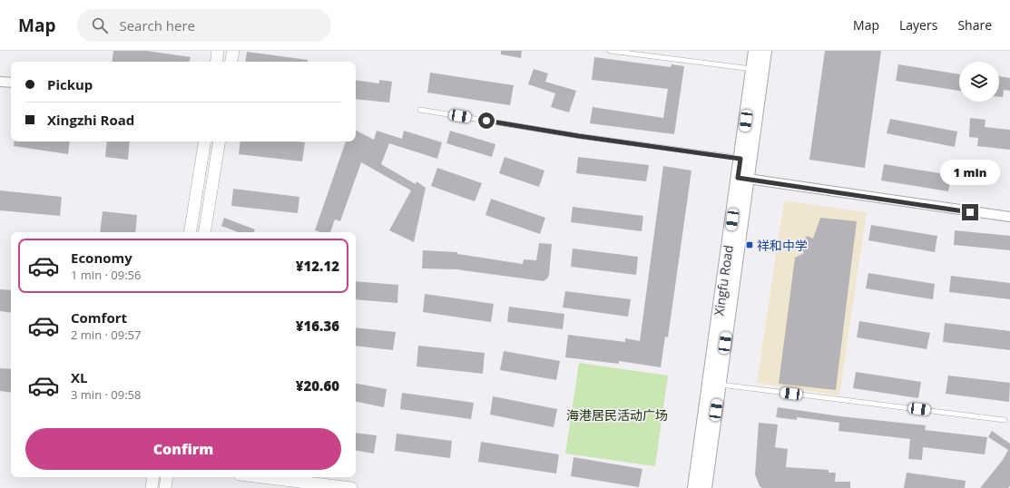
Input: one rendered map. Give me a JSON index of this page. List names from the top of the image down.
{
  "streets": {
    "main road": ["Xingfu Road"]
  },
  "parks": ["海港居民活动广场"],
  "places": {
    "transit": ["祥和中学"]
  },
  "page": {
    "header": "Map",
    "search": "Search here",
    "nav": ["Map", "Layers", "Share"],
    "banner": ["Pickup", "Xingzhi Road"],
    "bubble": "1 min",
    "list": [
      {
        "name": "Economy",
        "note": "1 min · 09:56",
        "value": "¥12.12"
      },
      {
        "name": "Comfort",
        "note": "2 min · 09:57",
        "value": "¥16.36"
      },
      {
        "name": "XL",
        "note": "3 min · 09:58",
        "value": "¥20.60"
      }
    ],
    "buttons": "Confirm"
  }
}
